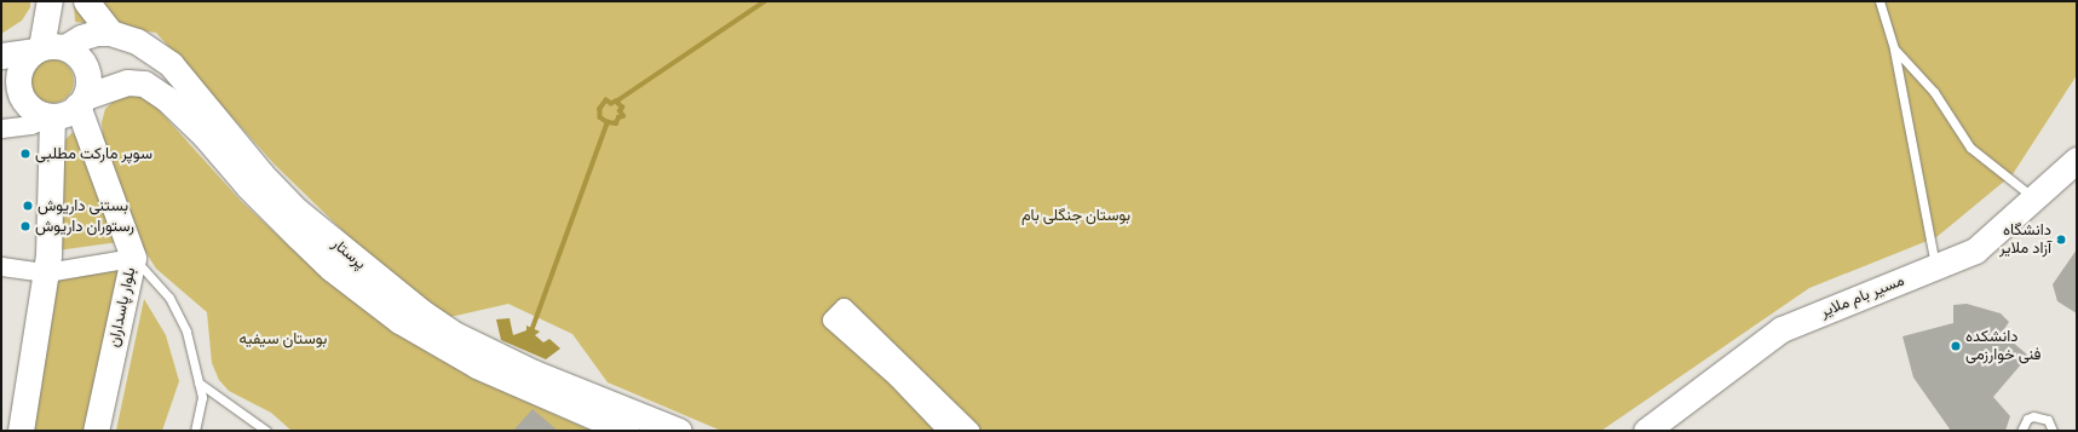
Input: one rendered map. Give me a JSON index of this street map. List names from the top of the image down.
{
  "streets": {
    "main road": ["پرستار", "مسیر بام ملایر", "بلوار پاسداران"]
  },
  "crossings": [
    ["پرستار", "بلوار پاسداران"]
  ],
  "parks": ["بوستان جنگلی بام", "بوستان سیفیه"],
  "places": [
    "سوپر مارکت مطلبی",
    "بستنی داریوش",
    "رستوران داریوش",
    "دانشگاه آزاد ملایر",
    "دانشکده فنی خوارزمی"
  ]
}
